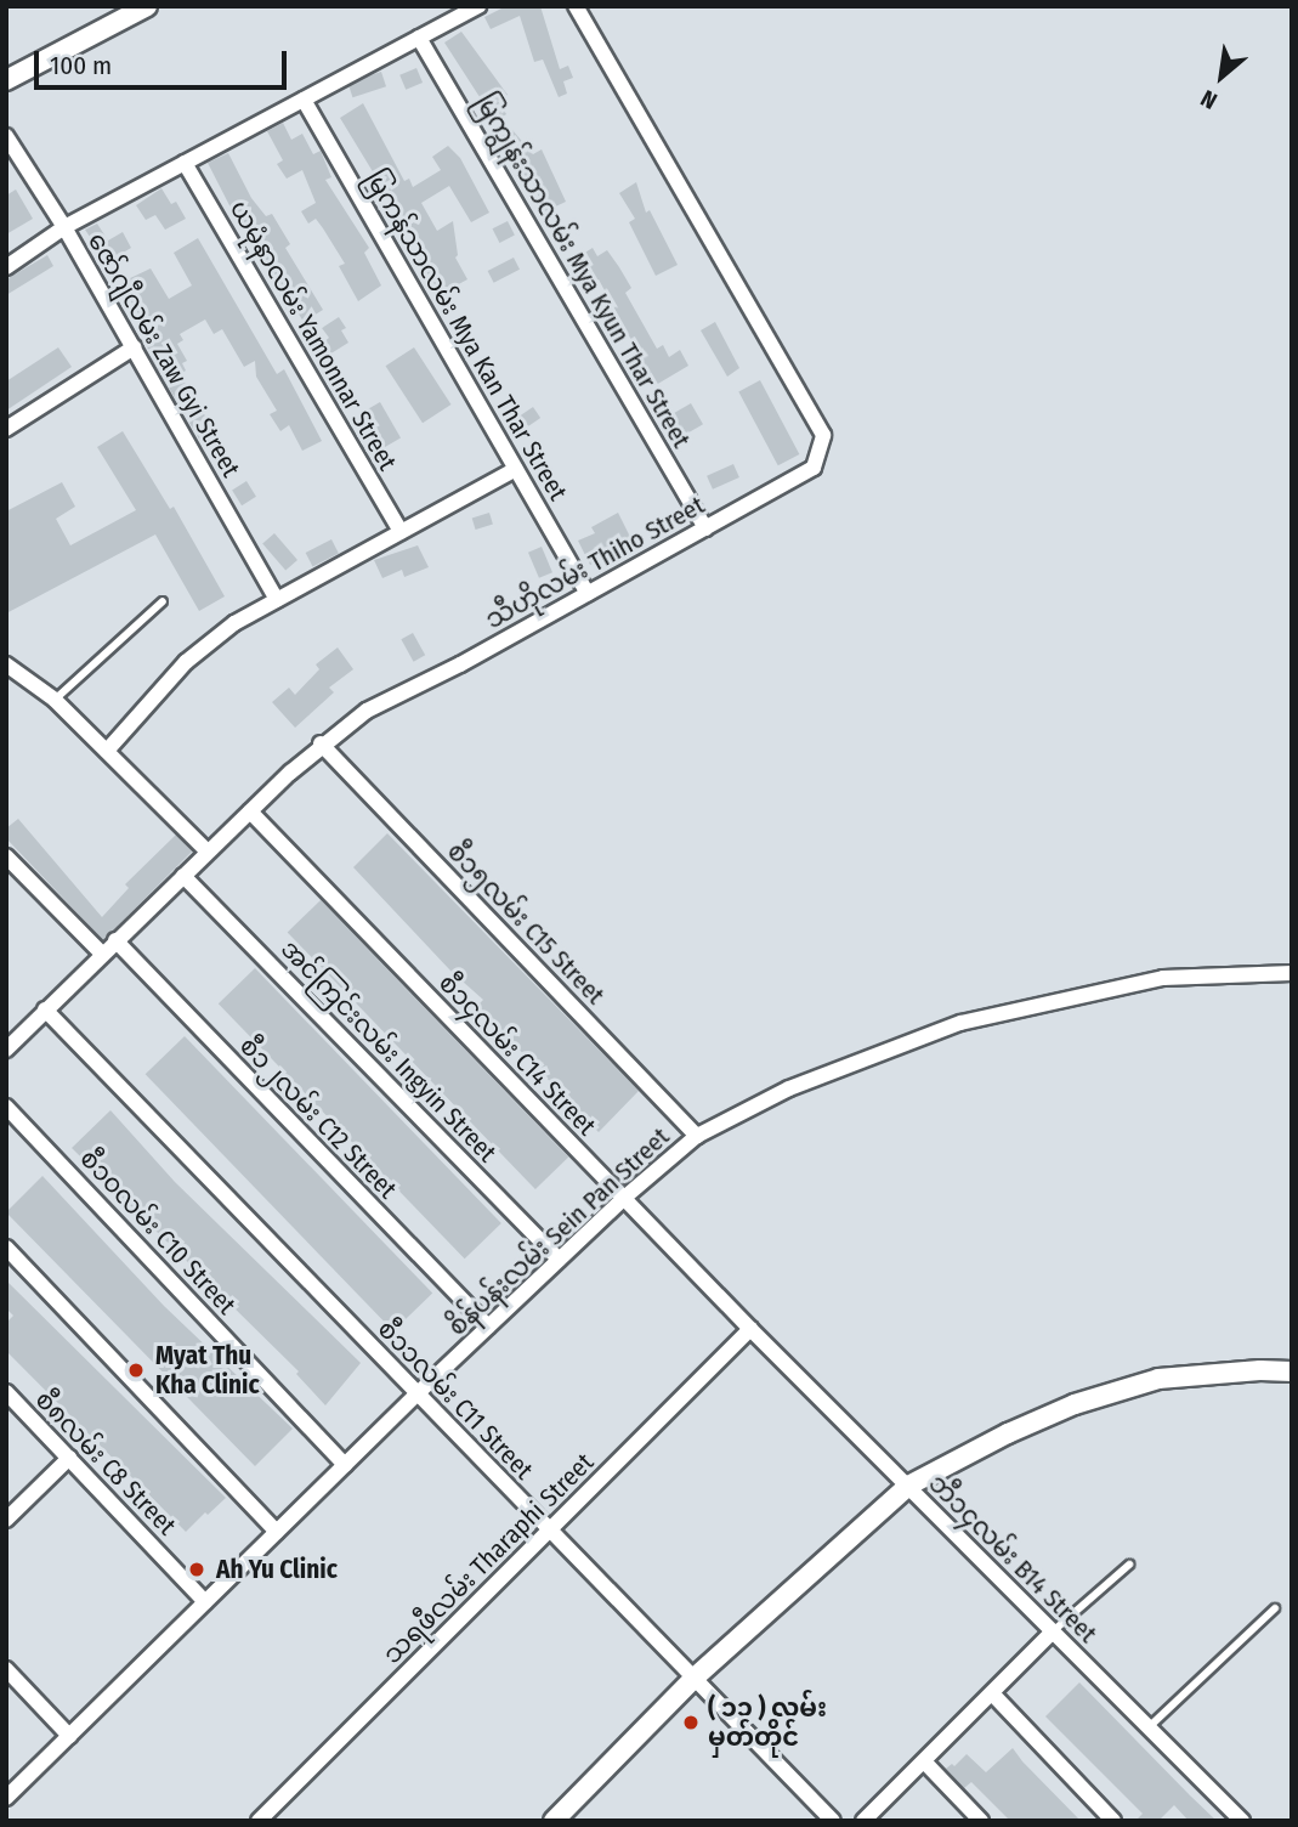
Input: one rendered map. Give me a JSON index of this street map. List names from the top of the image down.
{
  "streets": {
    "street": [
      "မြကျွန်းသာလမ်း Mya Kyun Thar Street",
      "ယမုံနာလမ်း Yamonnar Street",
      "မြကန်သာလမ်း Mya Kan Thar Street",
      "ဇော်ဂျီလမ်း Zaw Gyi Street",
      "သီဟိုလမ်း Thiho Street",
      "စီ၁၅လမ်း C15 Street",
      "အင်ကြင်းလမ်း Ingyin Street",
      "စီ၁၄လမ်း C14 Street",
      "စီ၁၂လမ်း C12 Street",
      "စီ၁၀လမ်း C10 Street",
      "စိန်ပန်းလမ်း Sein Pan Street",
      "စီ၁၁လမ်း C11 Street",
      "စီ၈လမ်း C8 Street",
      "သရဖီလမ်း Tharaphi Street",
      "ဘီ၁၄လမ်း B14 Street"
    ]
  },
  "crossings": [
    ["မြကျွန်းသာလမ်း Mya Kyun Thar Street", "သီဟိုလမ်း Thiho Street"],
    ["မြကန်သာလမ်း Mya Kan Thar Street", "သီဟိုလမ်း Thiho Street"],
    ["သီဟိုလမ်း Thiho Street", "စီ၁၅လမ်း C15 Street"],
    ["သီဟိုလမ်း Thiho Street", "အင်ကြင်းလမ်း Ingyin Street"],
    ["သီဟိုလမ်း Thiho Street", "စီ၁၄လမ်း C14 Street"],
    ["သီဟိုလမ်း Thiho Street", "စီ၁၂လမ်း C12 Street"],
    ["သီဟိုလမ်း Thiho Street", "စီ၁၁လမ်း C11 Street"],
    ["စီ၁၅လမ်း C15 Street", "စိန်ပန်းလမ်း Sein Pan Street"],
    ["အင်ကြင်းလမ်း Ingyin Street", "စိန်ပန်းလမ်း Sein Pan Street"],
    ["စီ၁၄လမ်း C14 Street", "စိန်ပန်းလမ်း Sein Pan Street"],
    ["စီ၁၄လမ်း C14 Street", "သရဖီလမ်း Tharaphi Street"],
    ["စီ၁၄လမ်း C14 Street", "ဘီ၁၄လမ်း B14 Street"],
    ["စီ၁၂လမ်း C12 Street", "စိန်ပန်းလမ်း Sein Pan Street"],
    ["စီ၁၀လမ်း C10 Street", "စိန်ပန်းလမ်း Sein Pan Street"],
    ["စိန်ပန်းလမ်း Sein Pan Street", "စီ၁၁လမ်း C11 Street"],
    ["စိန်ပန်းလမ်း Sein Pan Street", "စီ၈လမ်း C8 Street"],
    ["စီ၁၁လမ်း C11 Street", "သရဖီလမ်း Tharaphi Street"],
    ["သရဖီလမ်း Tharaphi Street", "ဘီ၁၄လမ်း B14 Street"]
  ],
  "places": ["Myat Thu Kha Clinic", "Ah Yu Clinic", "( ၁၁ ) လမ်း မှတ်တိုင်"],
  "scale_bar": "100 m",
  "north": "bottom left"
}
